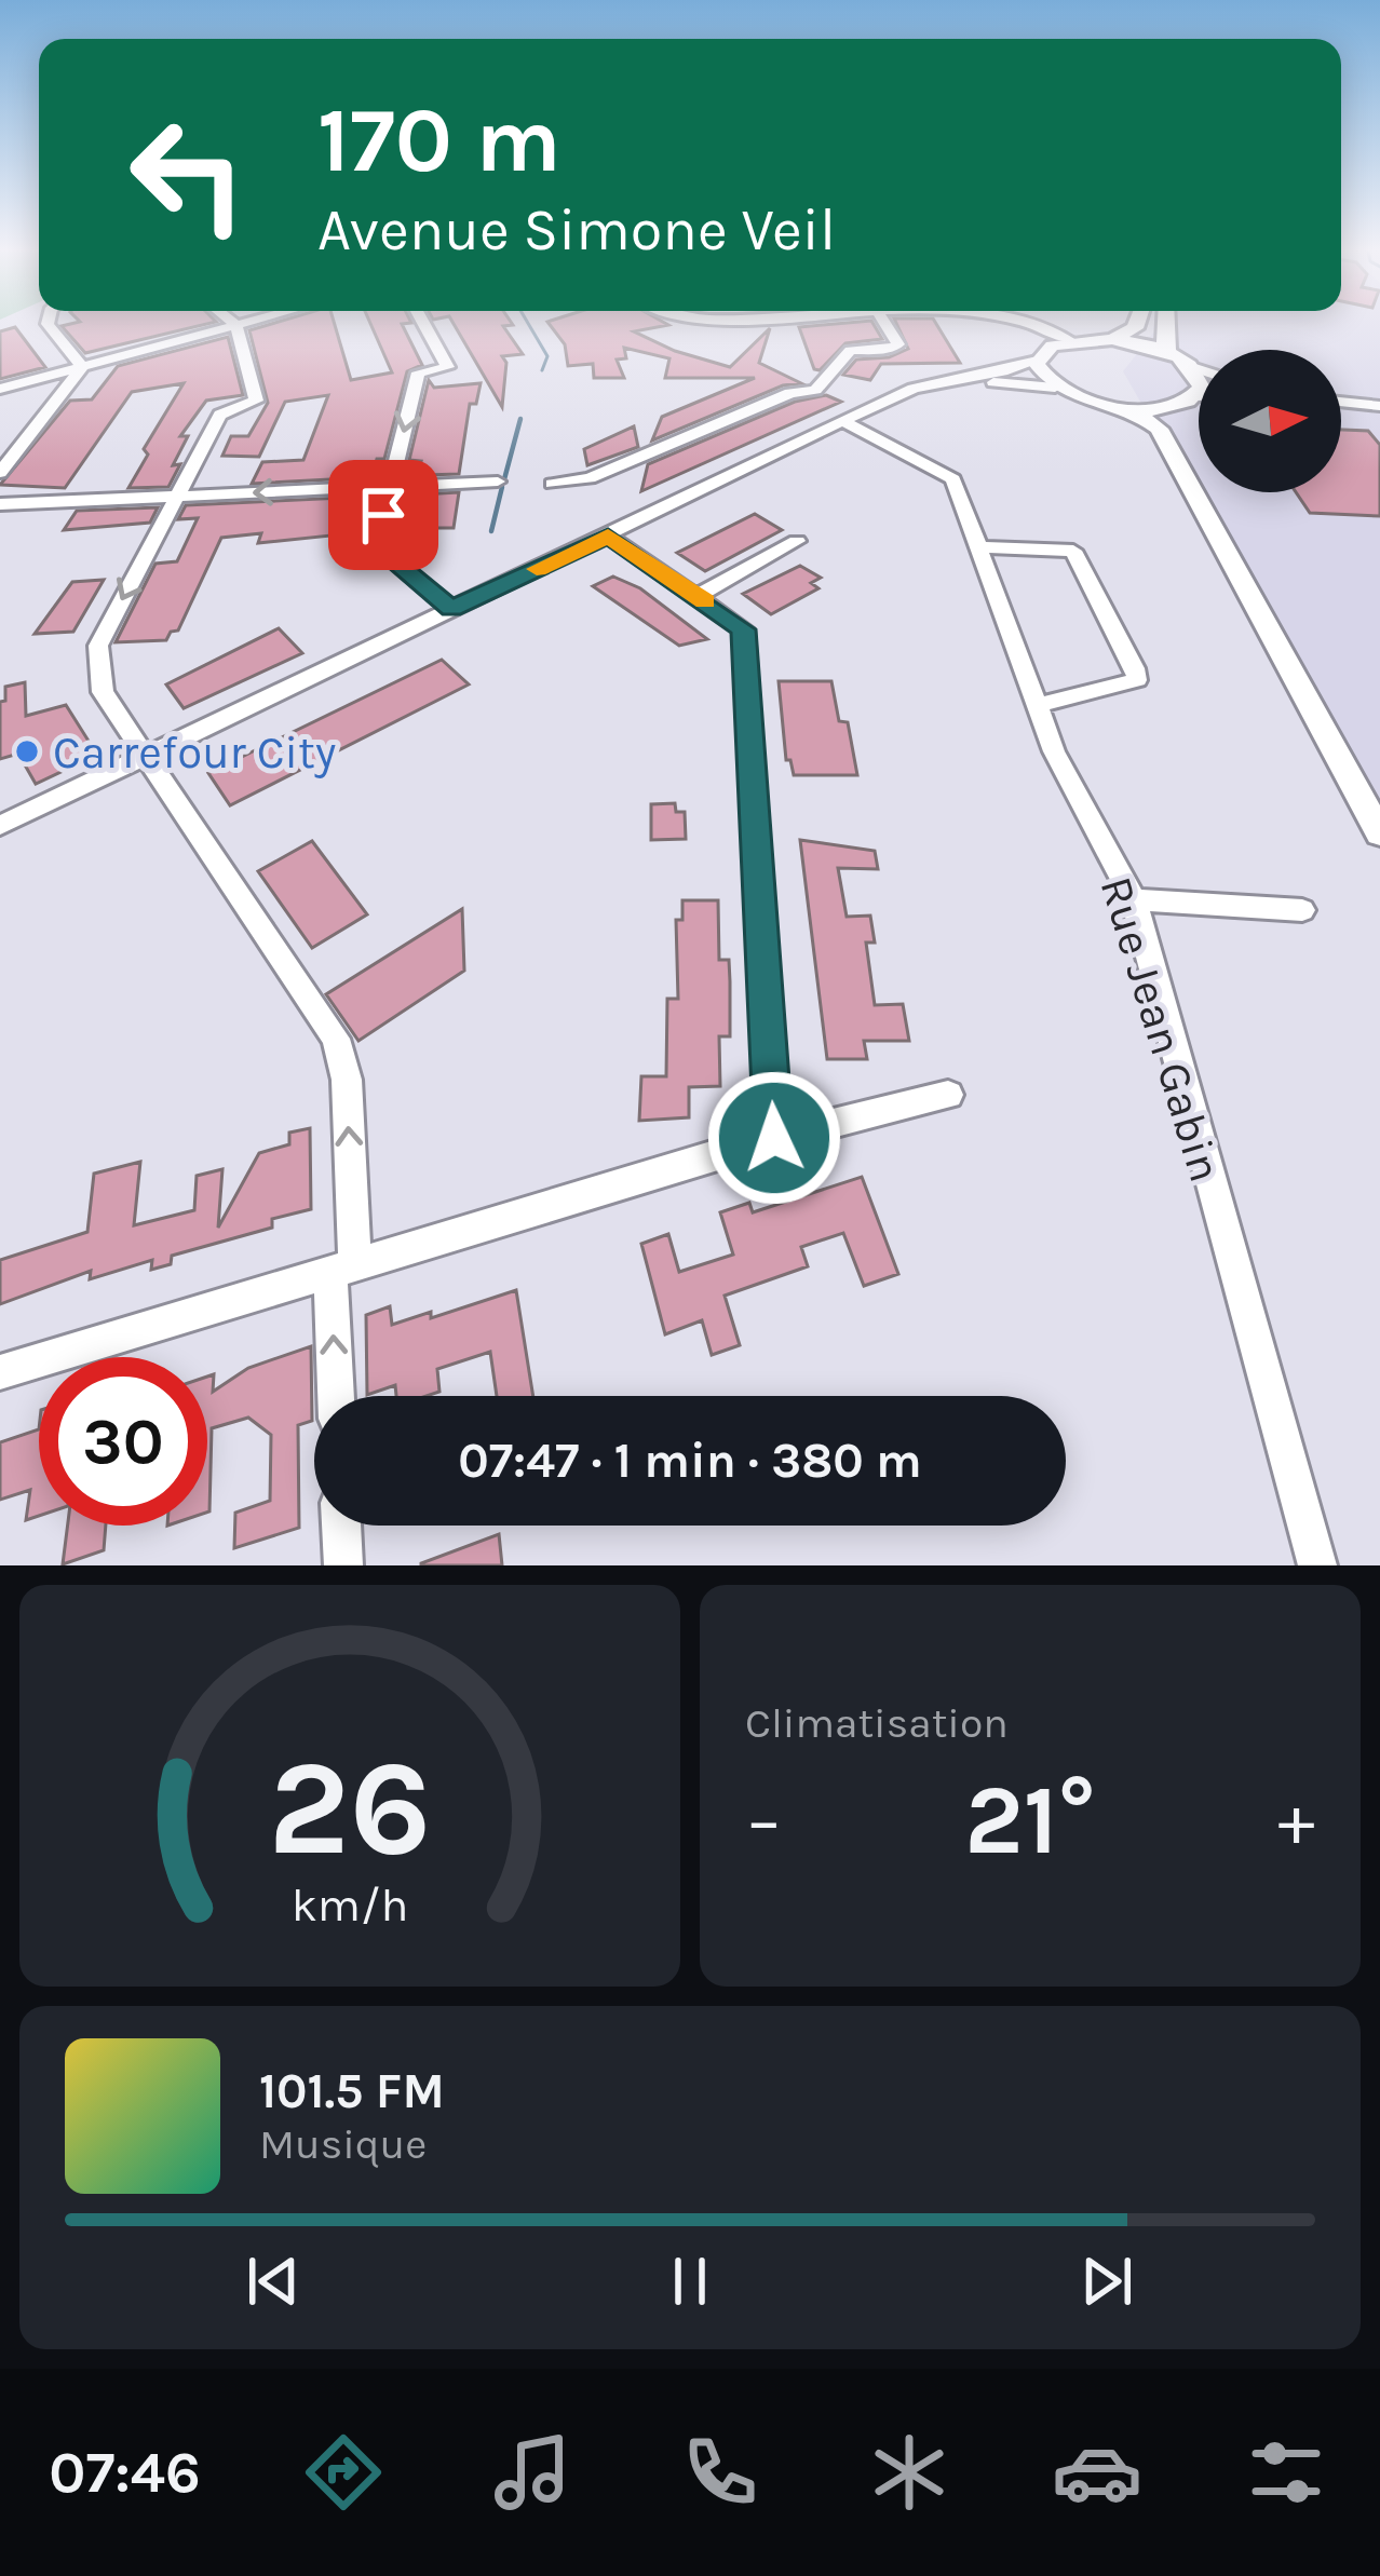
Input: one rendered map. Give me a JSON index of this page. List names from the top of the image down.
{
  "streets": {
    "street": ["Rue Jean Gabin"]
  },
  "places": ["Carrefour City"],
  "north": "right",
  "page": {
    "turn": ["170 m", "Avenue Simone Veil"],
    "limit": "30",
    "trip": "07:47 · 1 min · 380 m",
    "tile": "Climatisation",
    "heat": ["−", "21°", "+"],
    "song": ["101.5 FM", "Musique"],
    "tabs": "07:46",
    "gauge": ["26", "km/h"]
  }
}
